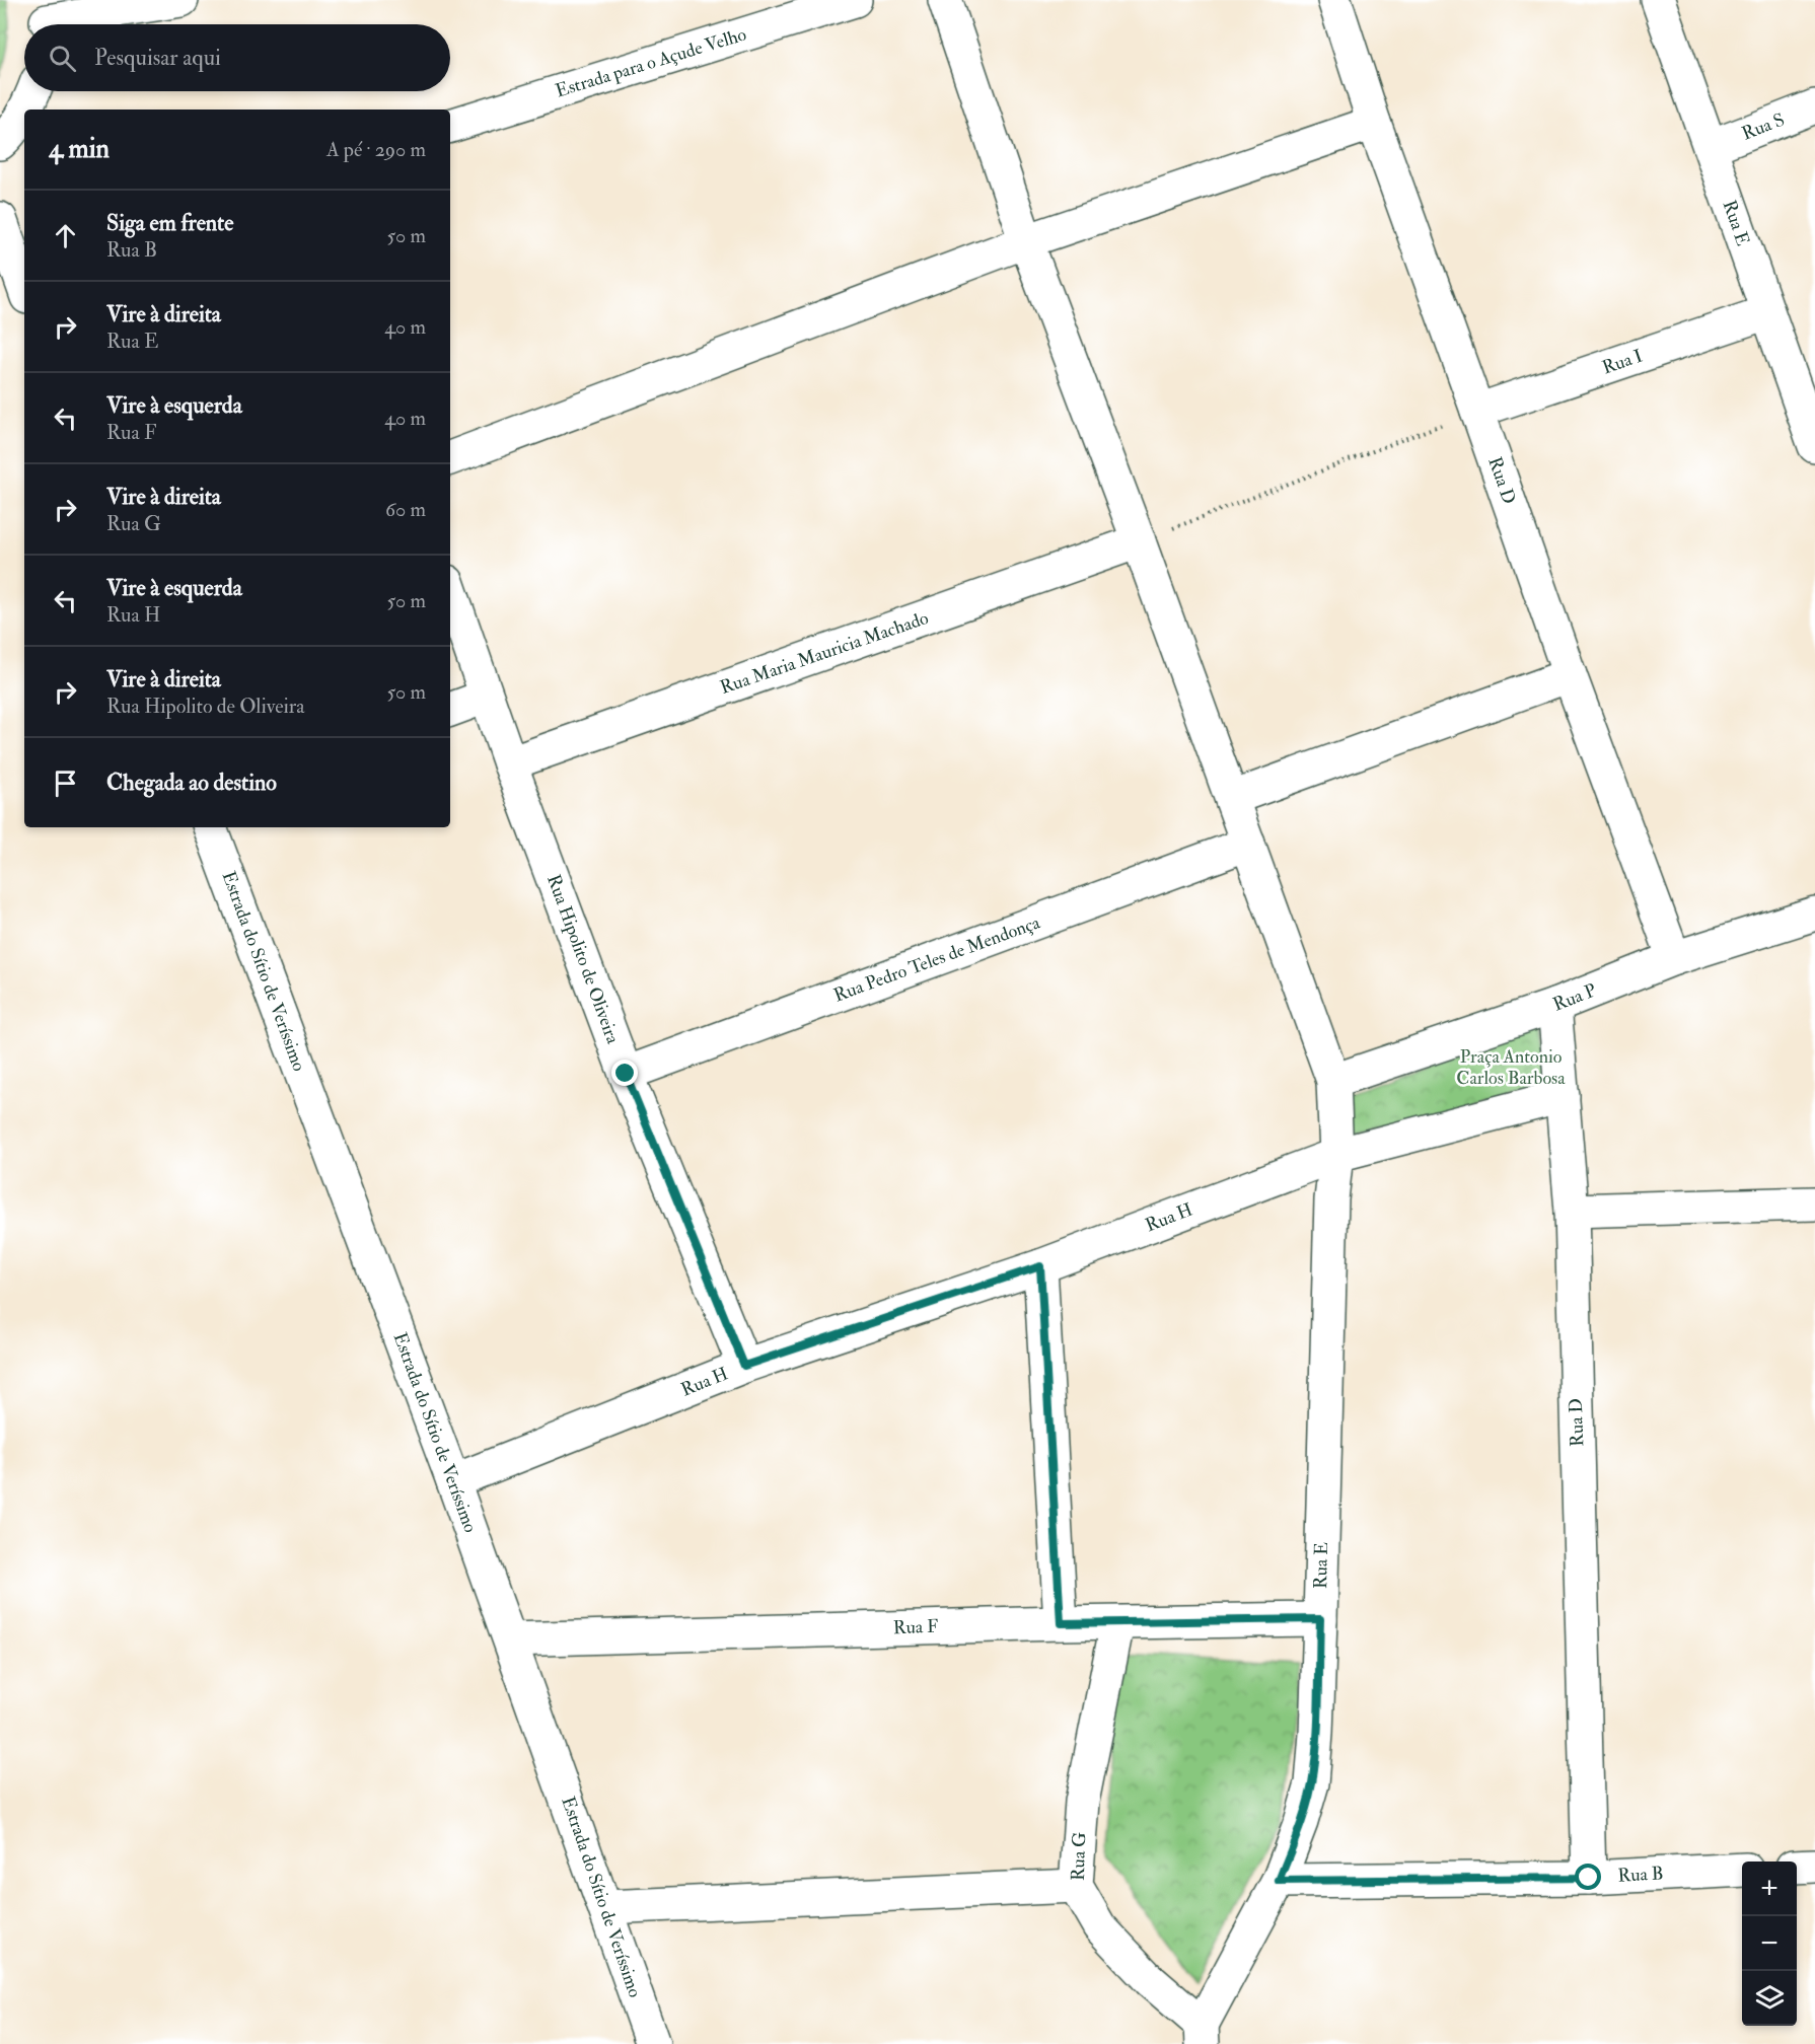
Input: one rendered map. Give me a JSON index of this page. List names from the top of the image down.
{
  "streets": {
    "street": [
      "Estrada para o Açude Velho",
      "Rua S",
      "Rua E",
      "Rua I",
      "Rua D",
      "Rua Maria Mauricia Machado",
      "Rua Hipolito de Oliveira",
      "Rua Pedro Teles de Mendonça",
      "Estrada do Sítio de Veríssimo",
      "Rua P",
      "Rua H",
      "Rua F",
      "Rua G",
      "Rua B"
    ]
  },
  "crossings": [
    ["Rua S", "Rua E"],
    ["Rua E", "Rua I"],
    ["Rua E", "Rua H"],
    ["Rua E", "Rua F"],
    ["Rua E", "Rua G"],
    ["Rua E", "Rua B"],
    ["Rua I", "Rua D"],
    ["Rua D", "Rua P"],
    ["Rua D", "Rua H"],
    ["Rua D", "Rua B"],
    ["Rua Maria Mauricia Machado", "Rua Hipolito de Oliveira"],
    ["Rua Hipolito de Oliveira", "Rua Pedro Teles de Mendonça"],
    ["Rua Hipolito de Oliveira", "Rua H"],
    ["Estrada do Sítio de Veríssimo", "Rua H"],
    ["Estrada do Sítio de Veríssimo", "Rua F"],
    ["Rua F", "Rua G"]
  ],
  "parks": ["Praça Antonio Carlos Barbosa"],
  "page": {
    "search": "Pesquisar aqui",
    "heading": ["4 min", "A pé · 290 m"],
    "list": [
      ["Siga em frente", "Rua B", "50 m"],
      ["Vire à direita", "Rua E", "40 m"],
      ["Vire à esquerda", "Rua F", "40 m"],
      ["Vire à direita", "Rua G", "60 m"],
      ["Vire à esquerda", "Rua H", "50 m"],
      ["Vire à direita", "Rua Hipolito de Oliveira", "50 m"],
      "Chegada ao destino"
    ],
    "map_buttons": ["+", "−"]
  }
}
